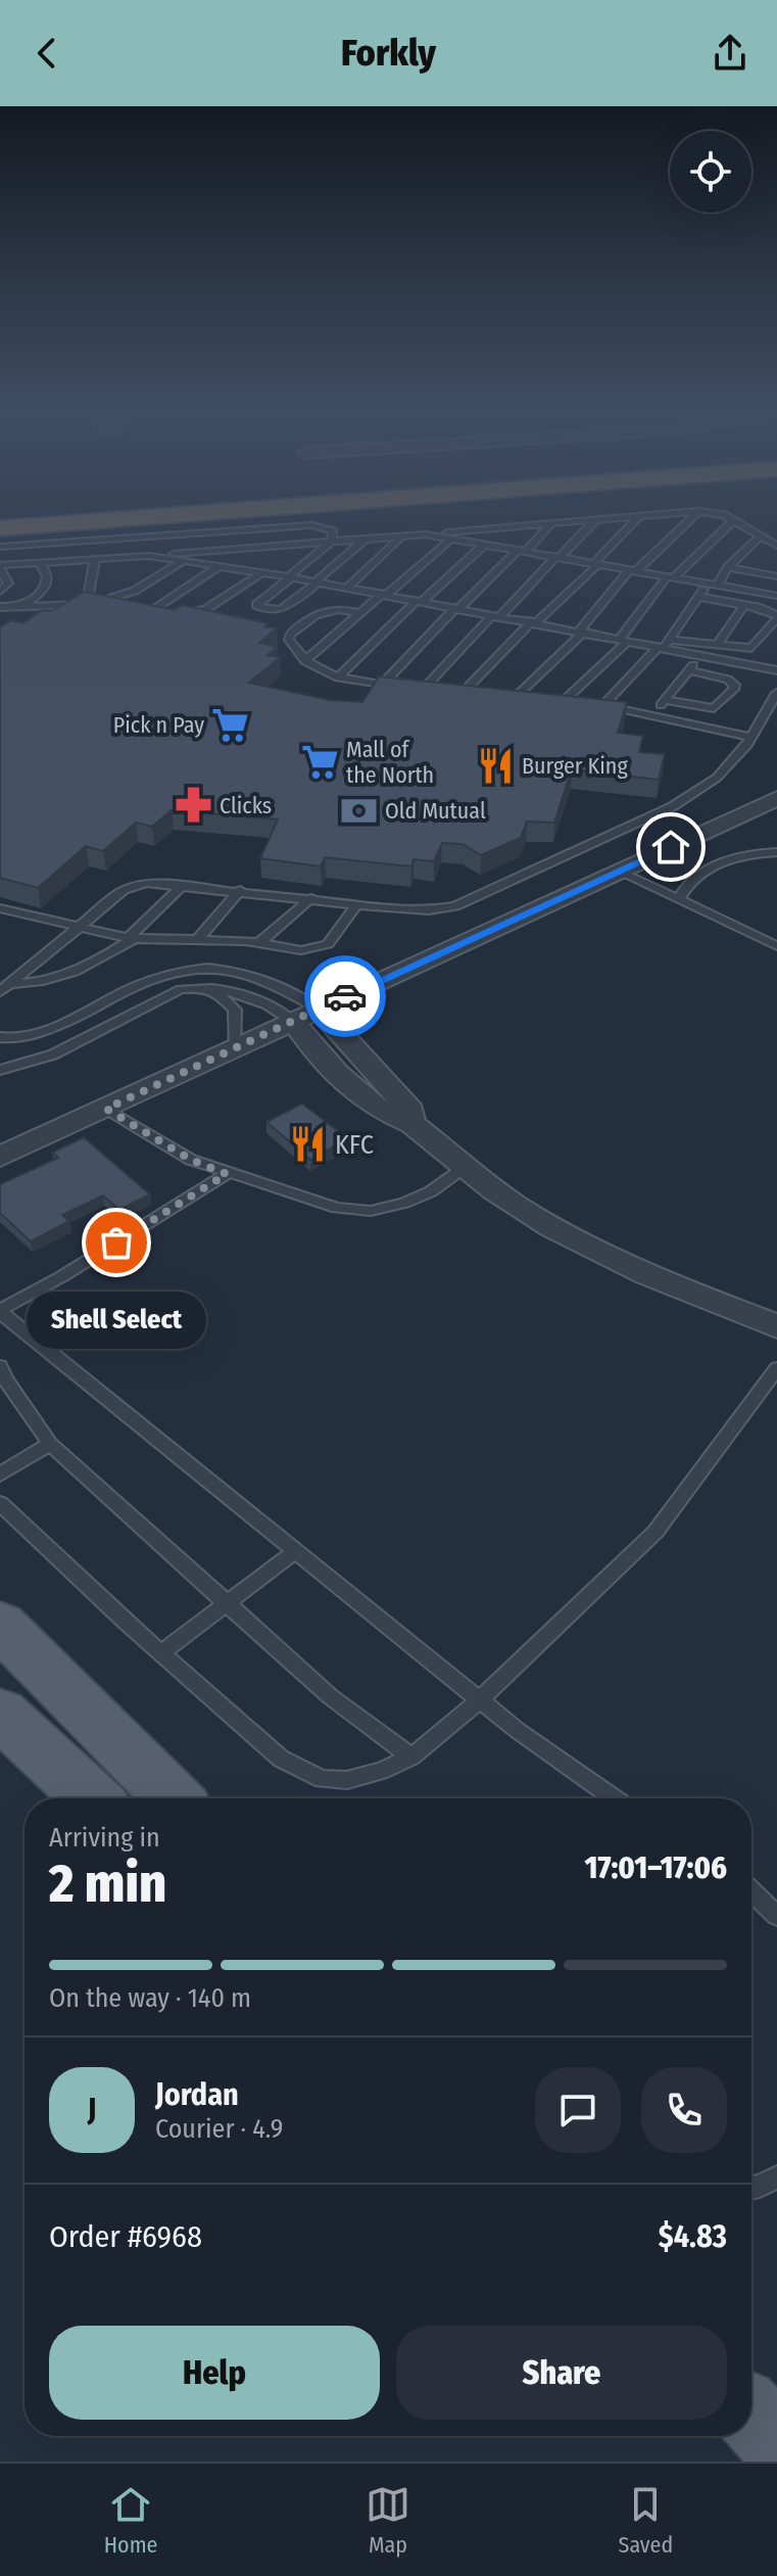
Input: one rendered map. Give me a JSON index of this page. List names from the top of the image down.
{
  "places": {
    "supermarket": ["Pick n Pay", "Mall of the North"],
    "restaurant": ["Burger King", "KFC"],
    "pharmacy": ["Clicks"],
    "bank": ["Old Mutual"],
    "other": ["Shell Select"]
  },
  "page": {
    "header": "Forkly",
    "bubble": "Shell Select",
    "heading": ["2 min", "Arriving in", "17:01–17:06"],
    "panel": [
      "Jordan",
      "Courier · 4.9",
      "Order #6968",
      "$4.83"
    ],
    "bar": "On the way · 140 m",
    "round": "J",
    "buttons": ["Help", "Share"],
    "tabs": ["Home", "Map", "Saved"]
  }
}
